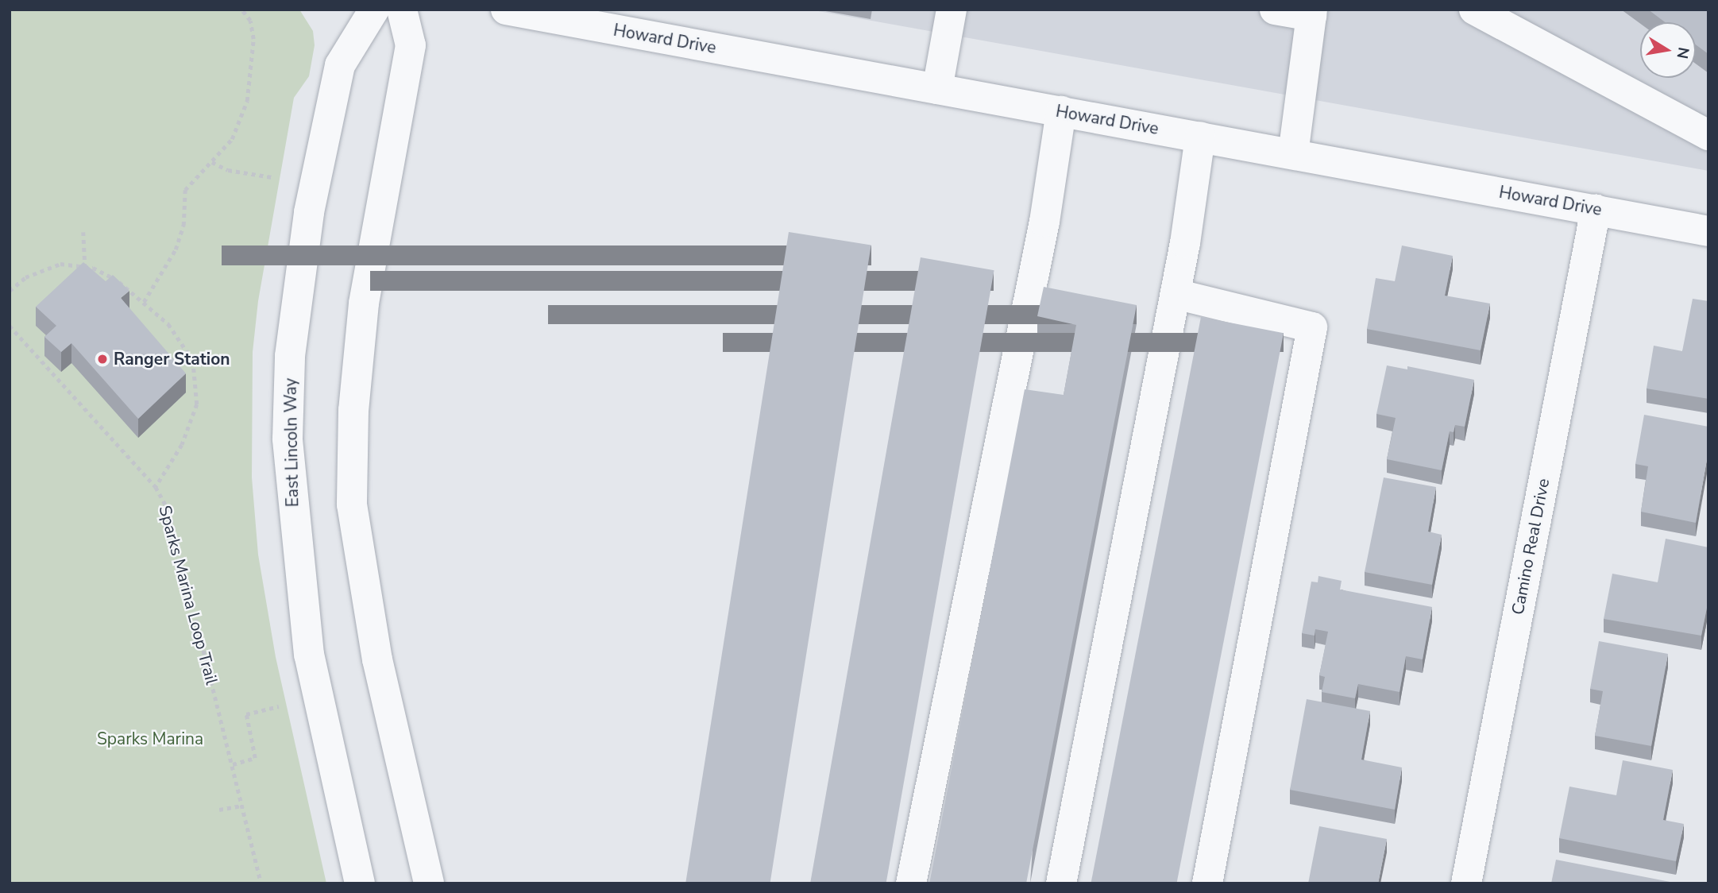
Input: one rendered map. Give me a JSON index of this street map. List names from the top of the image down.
{
  "streets": {
    "street": ["Howard Drive", "East Lincoln Way", "Camino Real Drive"],
    "path": ["Sparks Marina Loop Trail"]
  },
  "crossings": [
    ["Howard Drive", "Camino Real Drive"]
  ],
  "parks": ["Sparks Marina"],
  "places": ["Ranger Station"],
  "north": "right"
}
